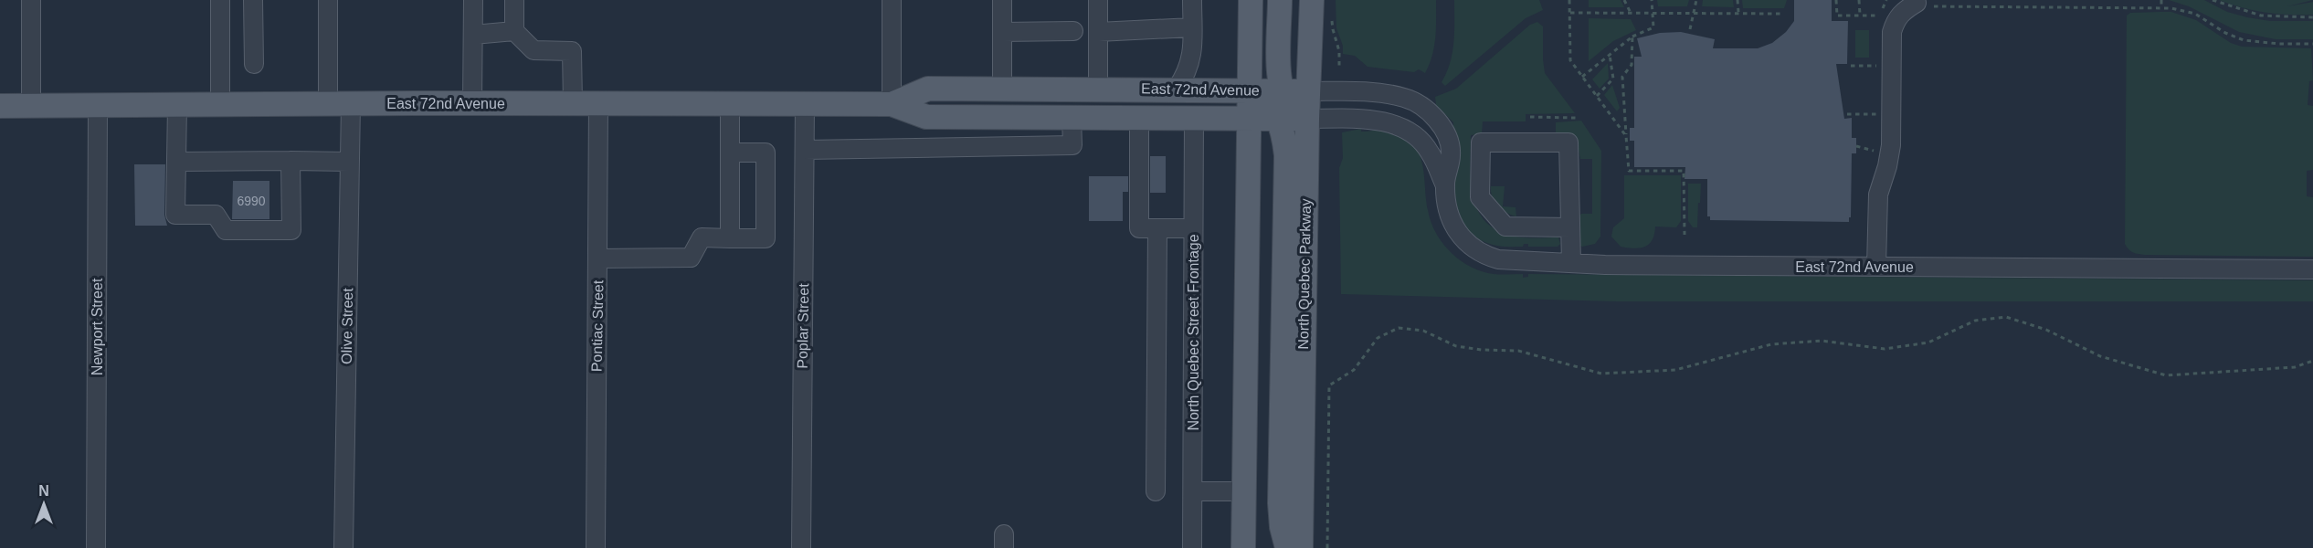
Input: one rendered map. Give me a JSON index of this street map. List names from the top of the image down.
{
  "streets": {
    "main road": ["East 72nd Avenue", "North Quebec Parkway"],
    "street": [
      "Olive Street",
      "Pontiac Street",
      "Poplar Street",
      "Newport Street",
      "North Quebec Street Frontage"
    ]
  },
  "crossings": [
    ["East 72nd Avenue", "North Quebec Parkway"],
    ["East 72nd Avenue", "Olive Street"],
    ["East 72nd Avenue", "Pontiac Street"],
    ["East 72nd Avenue", "Poplar Street"],
    ["East 72nd Avenue", "Newport Street"],
    ["East 72nd Avenue", "North Quebec Street Frontage"]
  ],
  "house_numbers": ["6990"],
  "north": "top"
}
